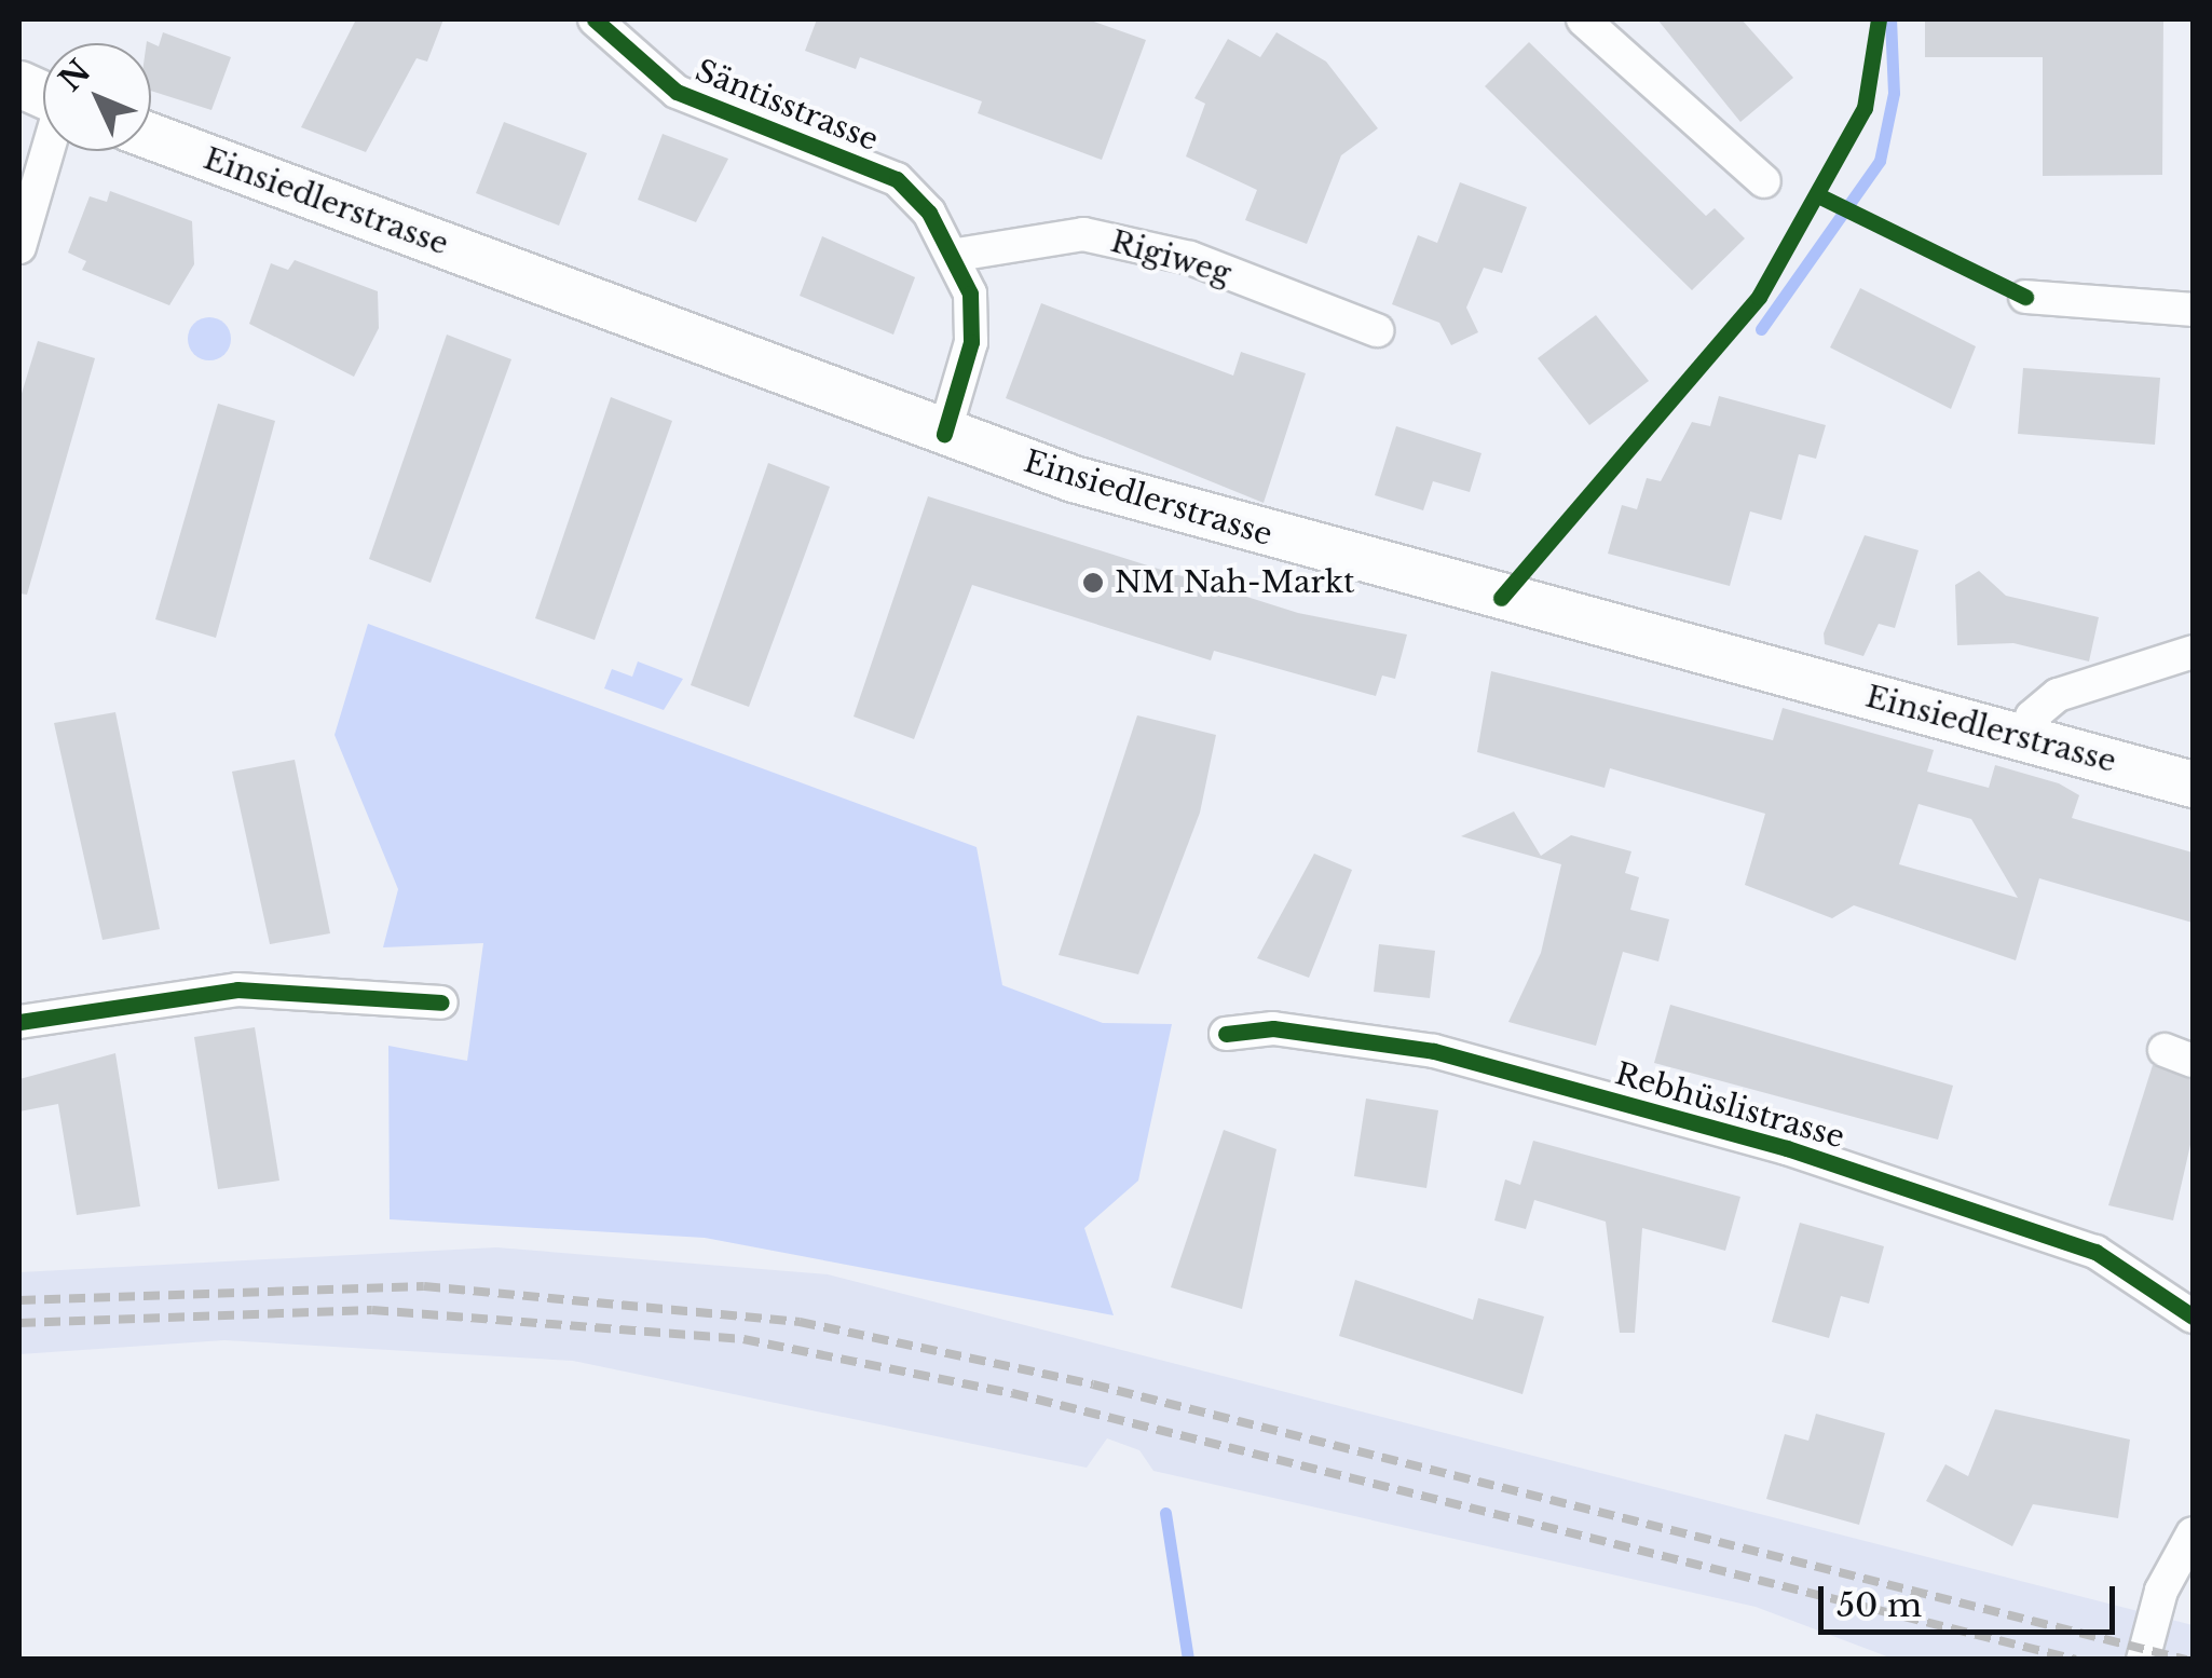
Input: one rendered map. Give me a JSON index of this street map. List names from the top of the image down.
{
  "streets": {
    "main road": ["Einsiedlerstrasse"],
    "street": ["Säntisstrasse", "Rigiweg", "Rebhüslistrasse"]
  },
  "crossings": [
    ["Säntisstrasse", "Einsiedlerstrasse"],
    ["Säntisstrasse", "Rigiweg"]
  ],
  "places": ["NM Nah-Markt"],
  "scale_bar": "50 m",
  "north": "top left"
}
